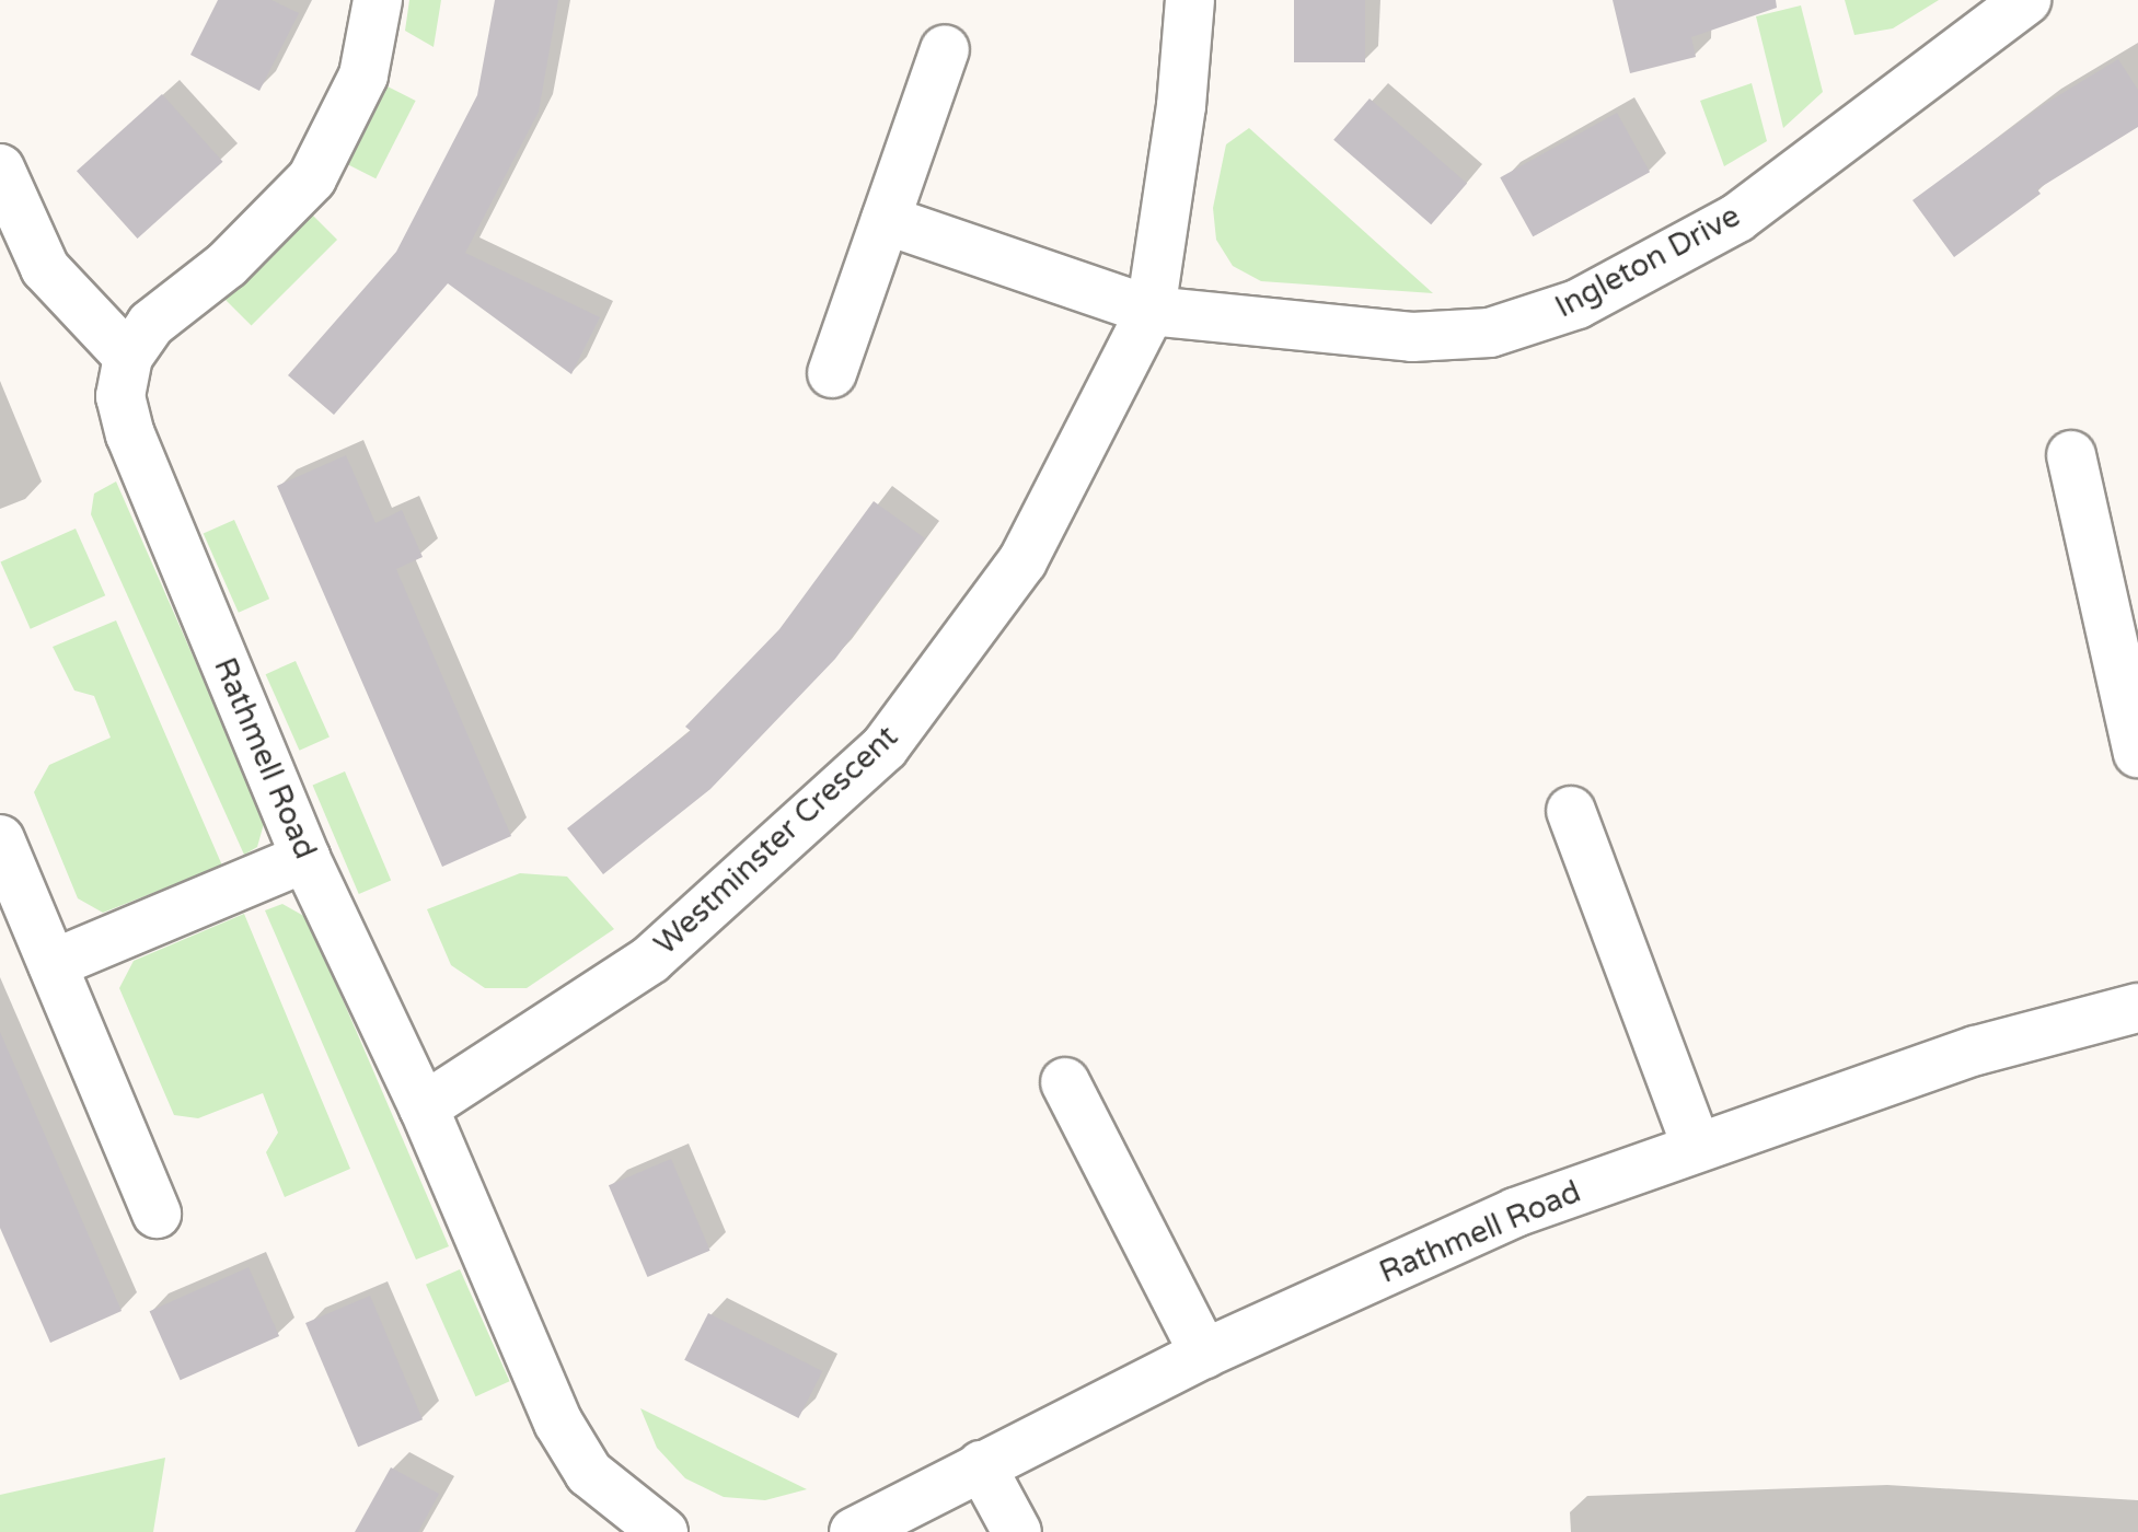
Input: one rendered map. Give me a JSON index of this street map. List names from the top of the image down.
{
  "streets": {
    "street": ["Ingleton Drive", "Rathmell Road", "Westminster Crescent"]
  },
  "crossings": [
    ["Ingleton Drive", "Westminster Crescent"],
    ["Rathmell Road", "Westminster Crescent"]
  ]
}
